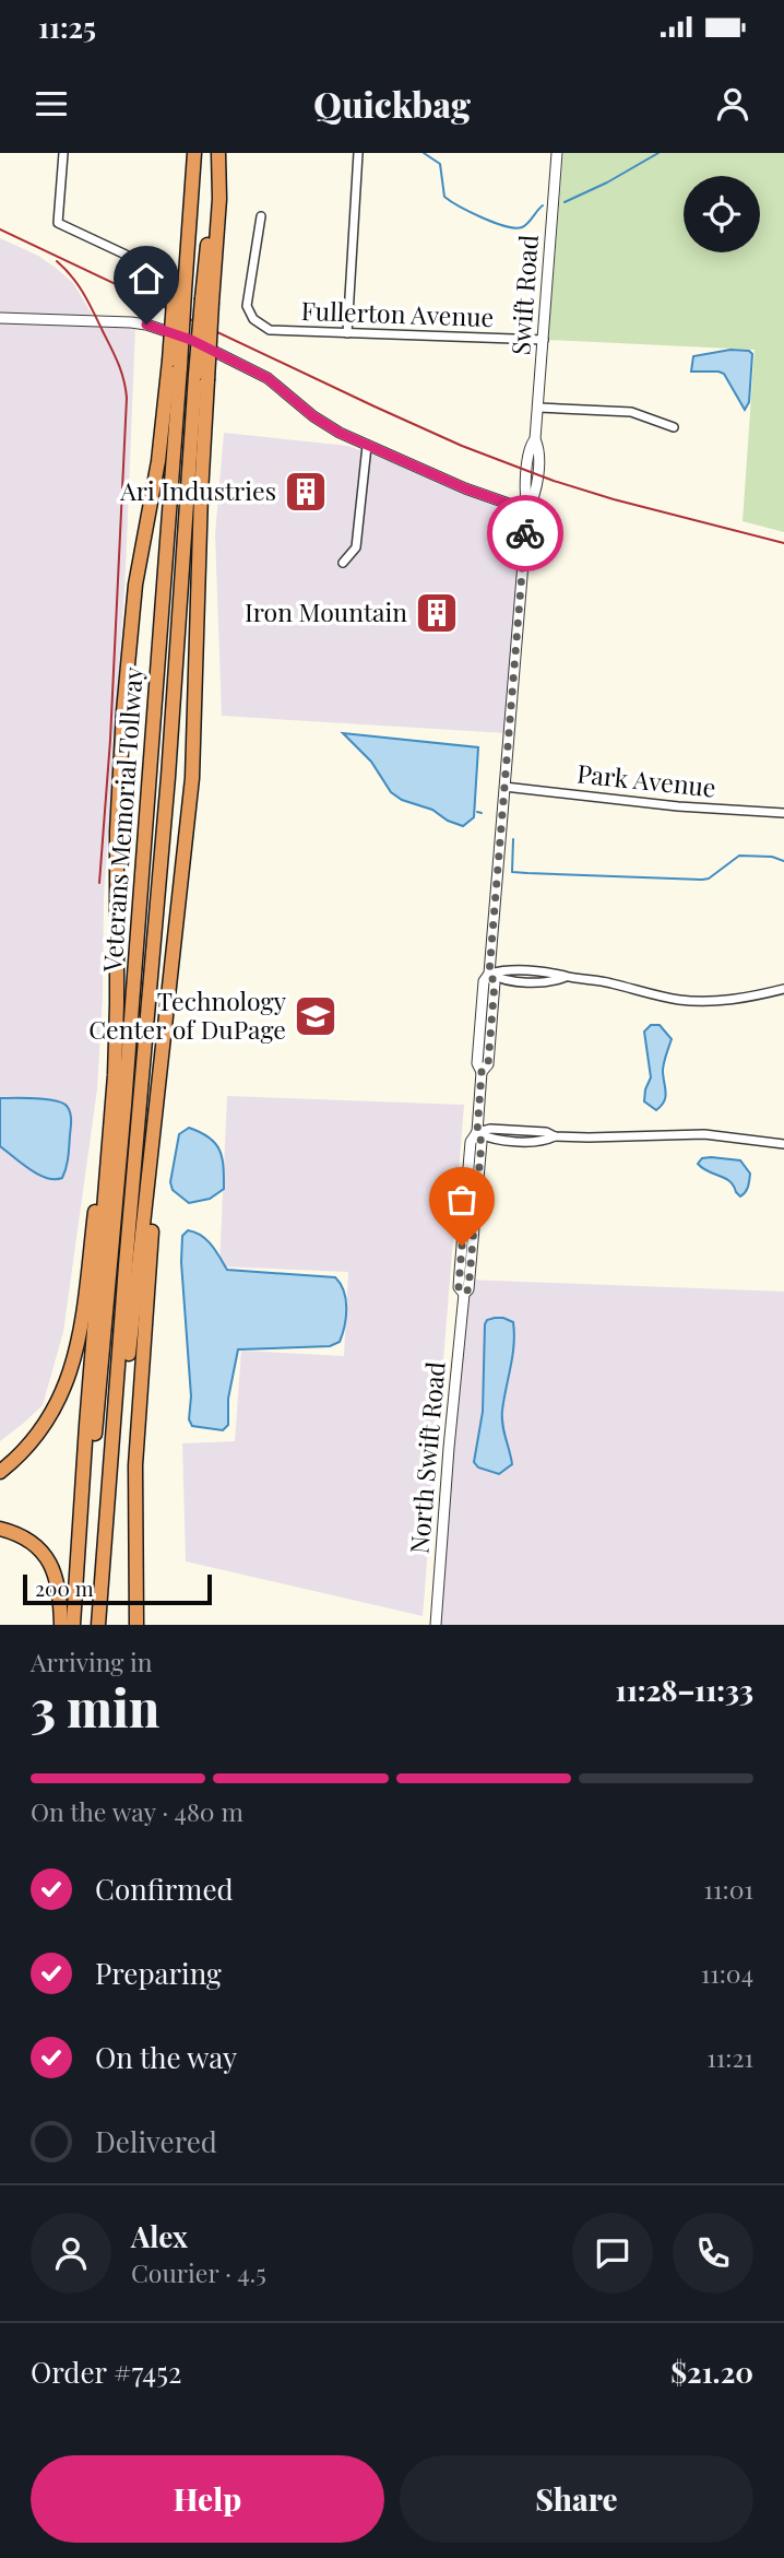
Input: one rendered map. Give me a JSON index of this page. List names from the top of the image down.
{
  "streets": {
    "highway": ["Veterans Memorial Tollway"],
    "street": [
      "Swift Road",
      "Fullerton Avenue",
      "Park Avenue",
      "North Swift Road"
    ]
  },
  "crossings": [
    ["Swift Road", "Fullerton Avenue"],
    ["Swift Road", "Park Avenue"],
    ["Swift Road", "North Swift Road"]
  ],
  "places": {
    "building": ["Ari Industries", "Iron Mountain"],
    "school or university": ["Technology Center of DuPage"]
  },
  "scale_bar": "200 m",
  "page": {
    "status": "11:25",
    "header": "Quickbag",
    "scale": "200 m",
    "heading": ["3 min", "Arriving in", "11:28–11:33"],
    "panel": [
      "Alex",
      "Courier · 4.5",
      "Order #7452",
      "$21.20"
    ],
    "bar": "On the way · 480 m",
    "list": [
      ["Confirmed", "11:01"],
      ["Preparing", "11:04"],
      ["On the way", "11:21"],
      "Delivered"
    ],
    "buttons": ["Help", "Share"]
  }
}
